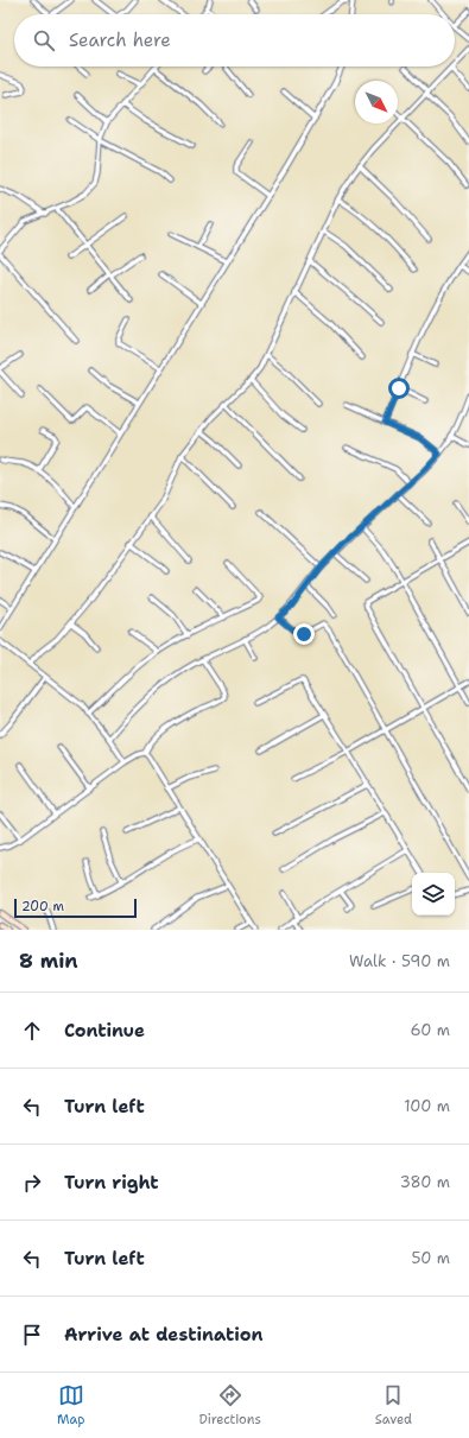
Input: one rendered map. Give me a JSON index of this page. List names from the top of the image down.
{
  "scale_bar": "200 m",
  "north": "bottom right",
  "page": {
    "search": "Search here",
    "scale": "200 m",
    "heading": ["8 min", "Walk · 590 m"],
    "list": [
      ["Continue", "60 m"],
      ["Turn left", "100 m"],
      ["Turn right", "380 m"],
      ["Turn left", "50 m"],
      "Arrive at destination"
    ],
    "nav": ["Map", "Directions", "Saved"]
  }
}
